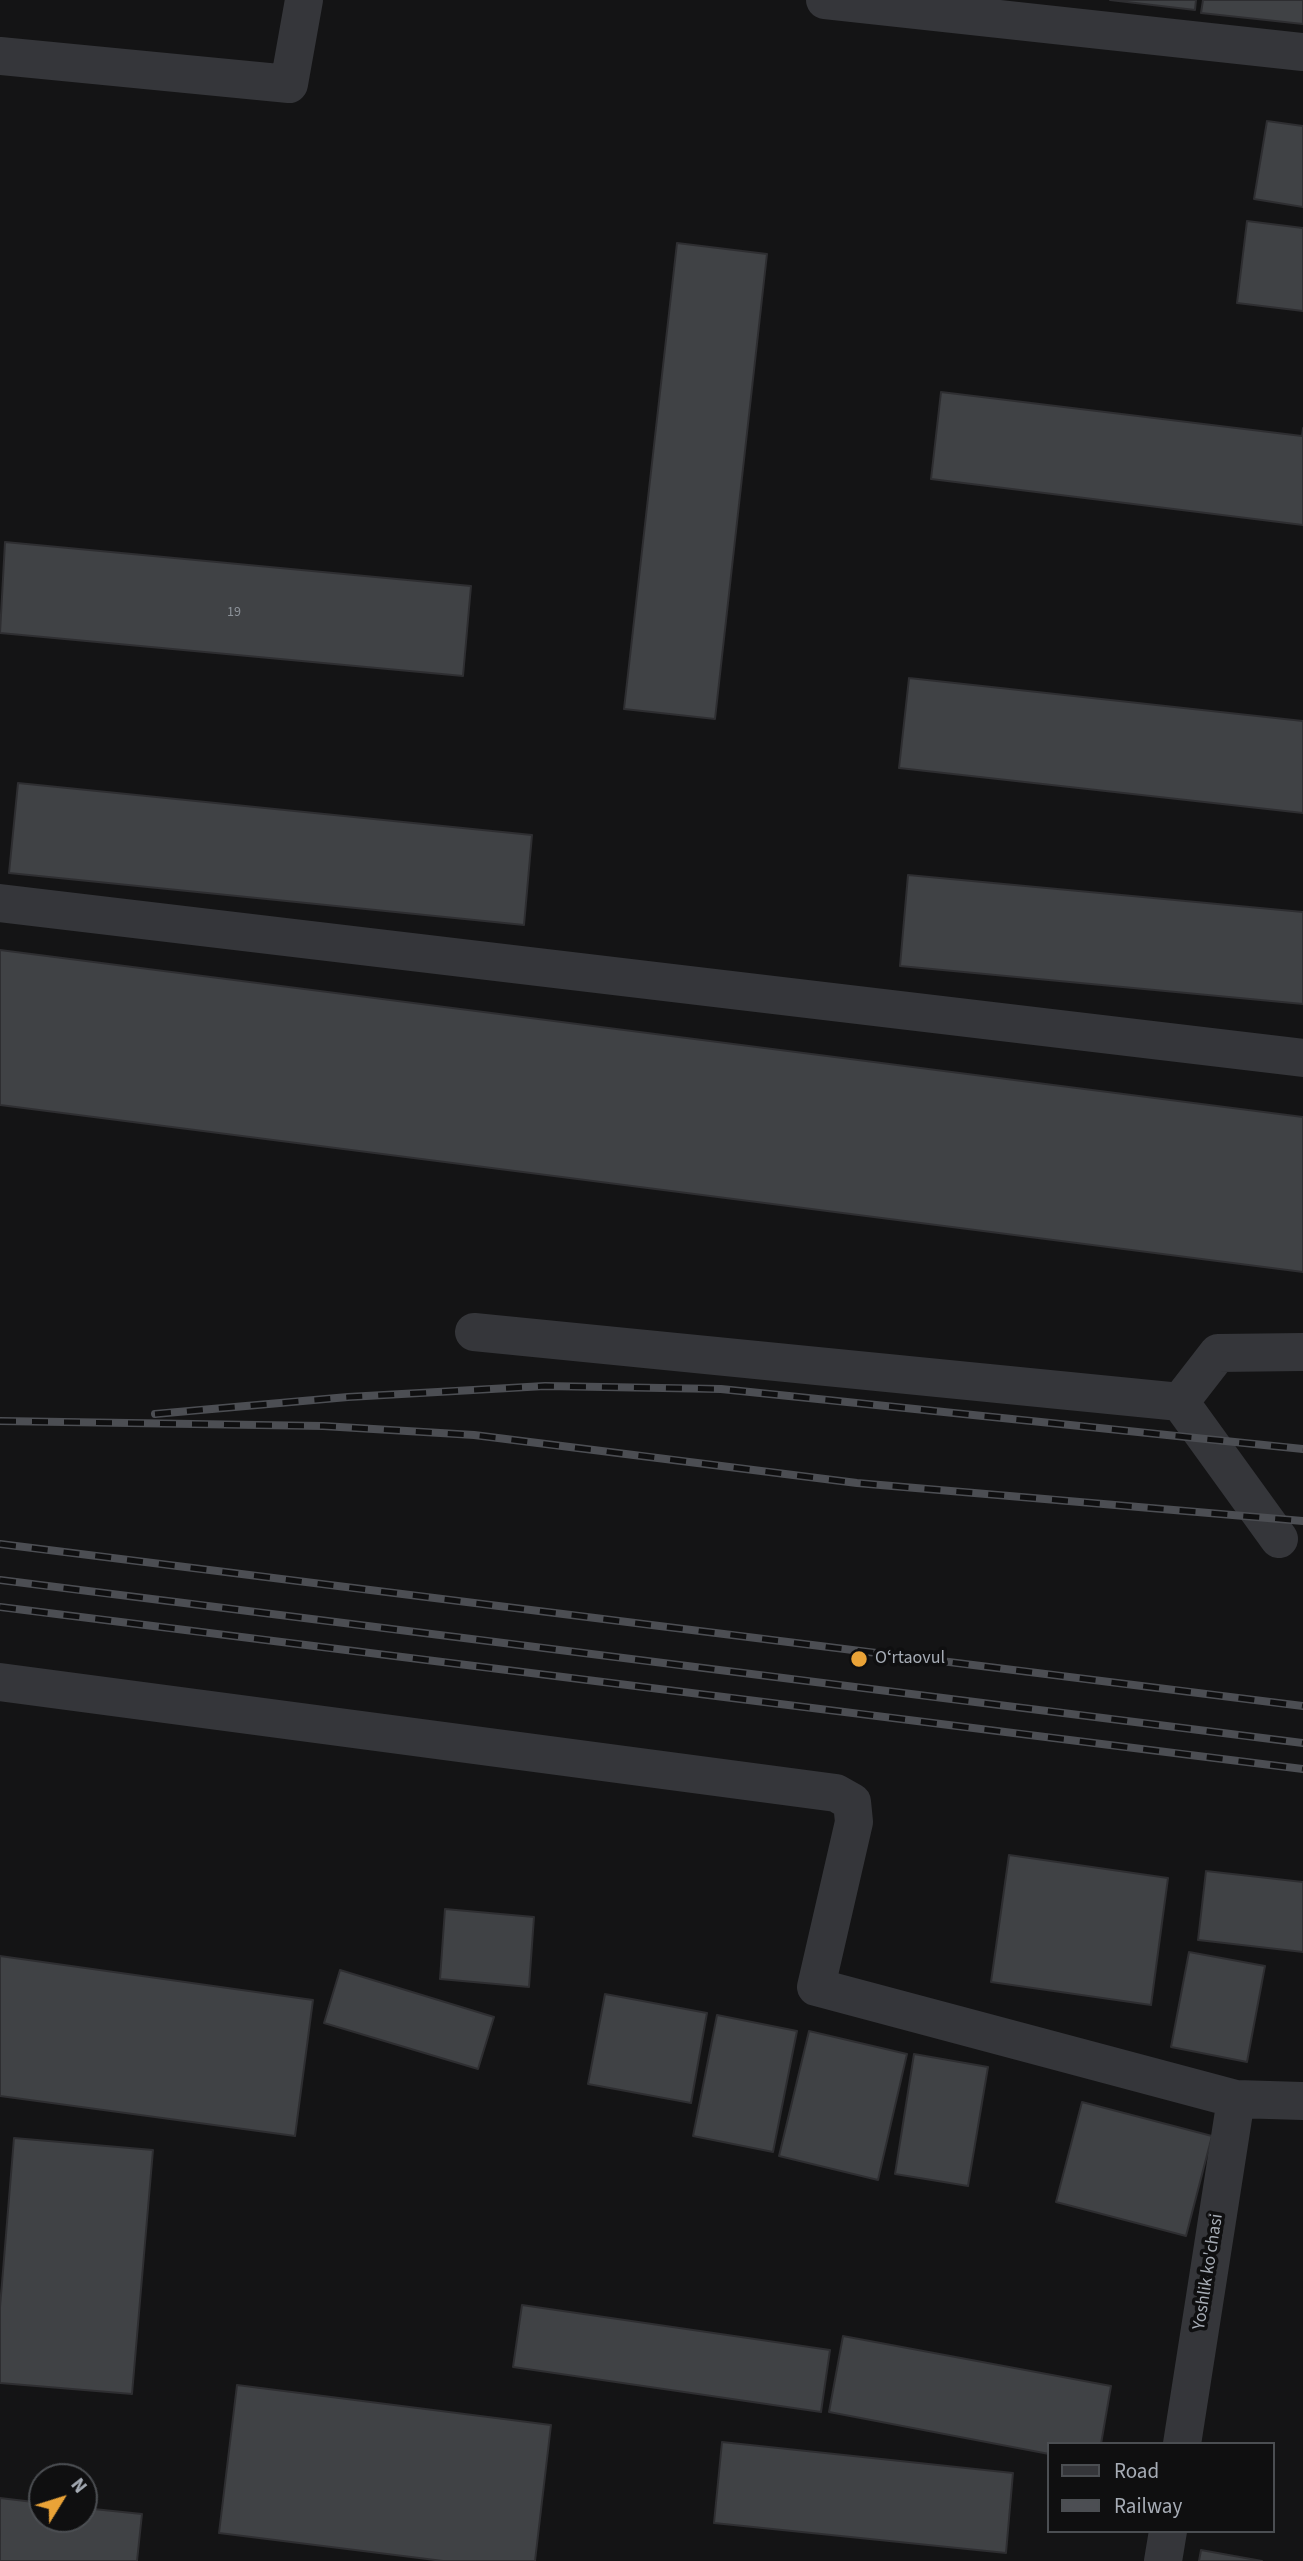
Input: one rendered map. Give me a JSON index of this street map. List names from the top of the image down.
{
  "streets": {
    "street": ["Yoshlik ko'chasi"]
  },
  "places": ["Oʻrtaovul"],
  "house_numbers": ["19"],
  "legend": ["Road", "Railway"],
  "north": "top right"
}
